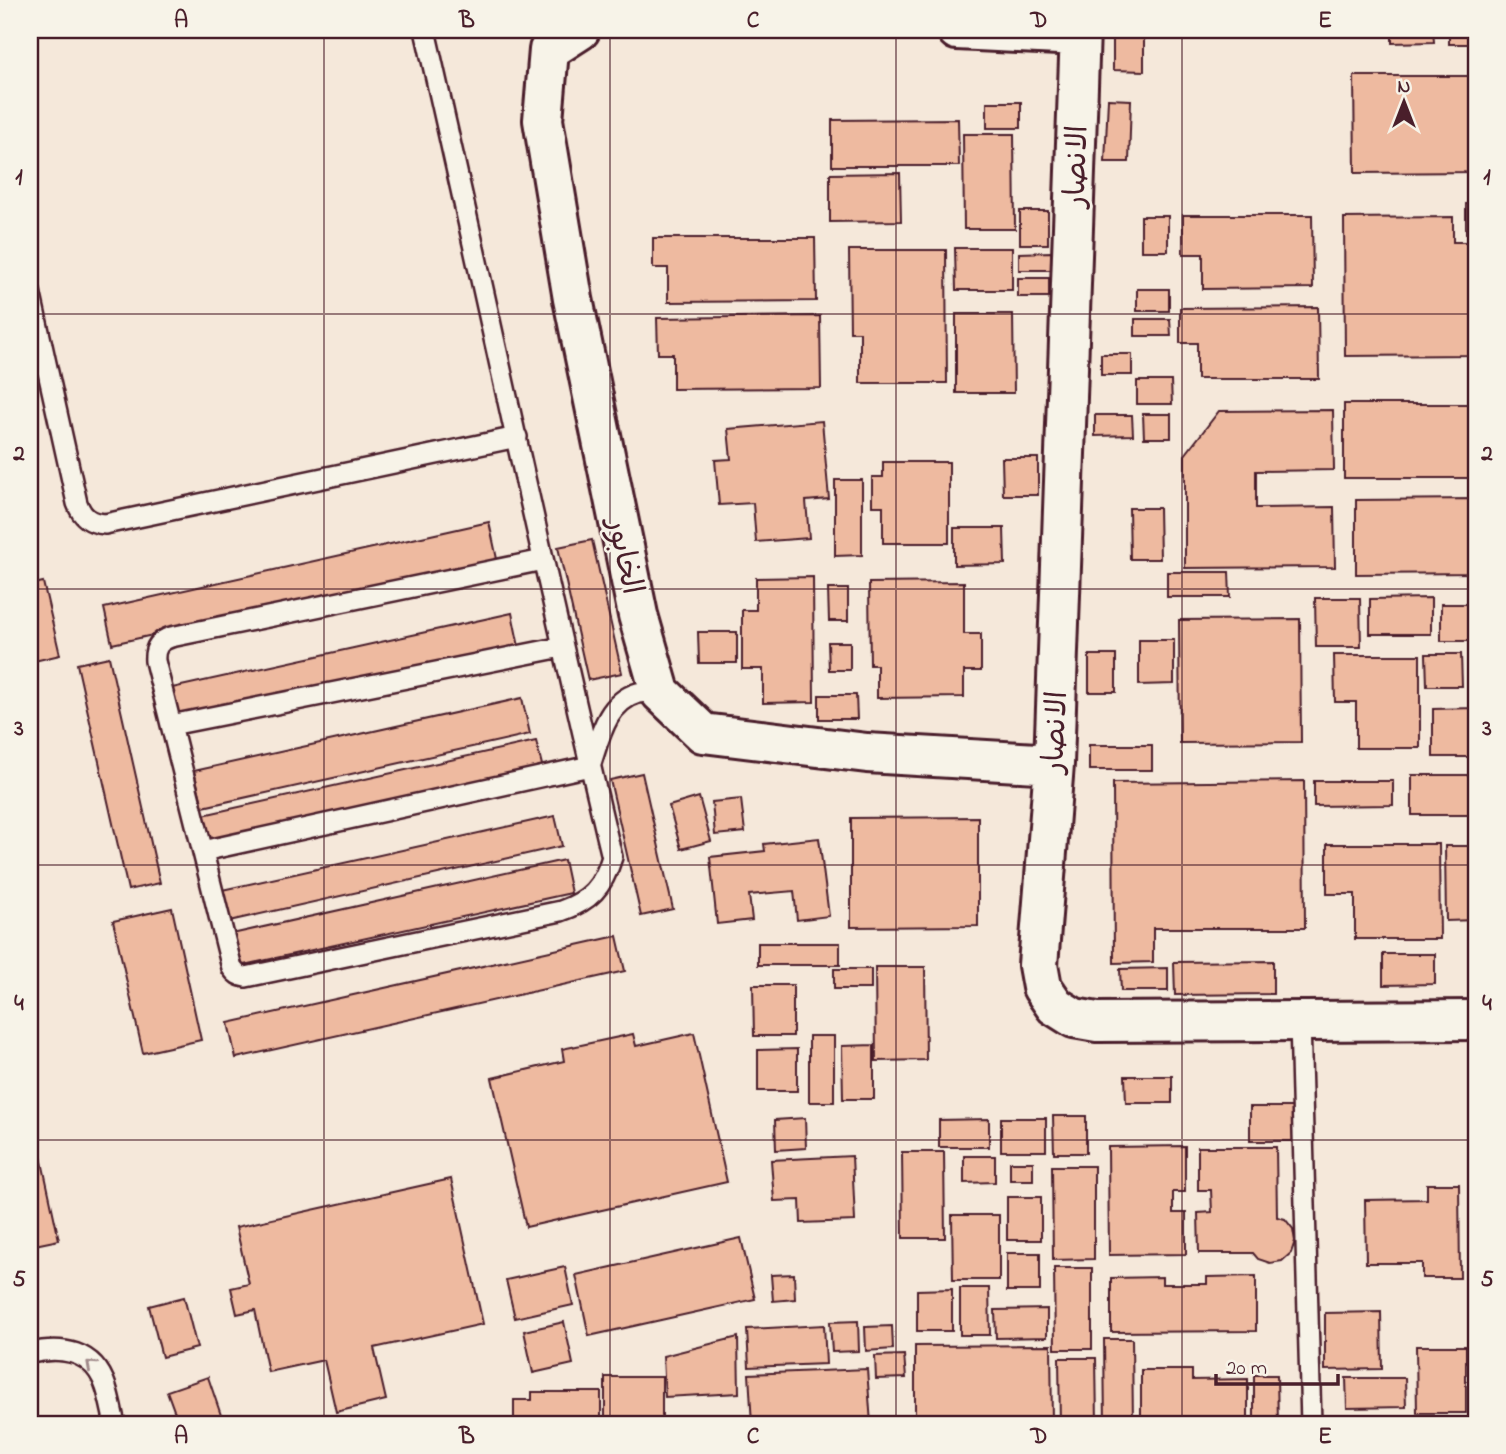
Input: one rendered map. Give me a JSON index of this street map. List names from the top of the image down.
{
  "streets": {
    "street": ["الانصار", "الخابور"]
  },
  "scale_bar": "20 m",
  "north": "top",
  "grid": {
    "columns": [
      "A",
      "B",
      "C",
      "D",
      "E"
    ],
    "rows": [
      "1",
      "2",
      "3",
      "4",
      "5"
    ]
  }
}
